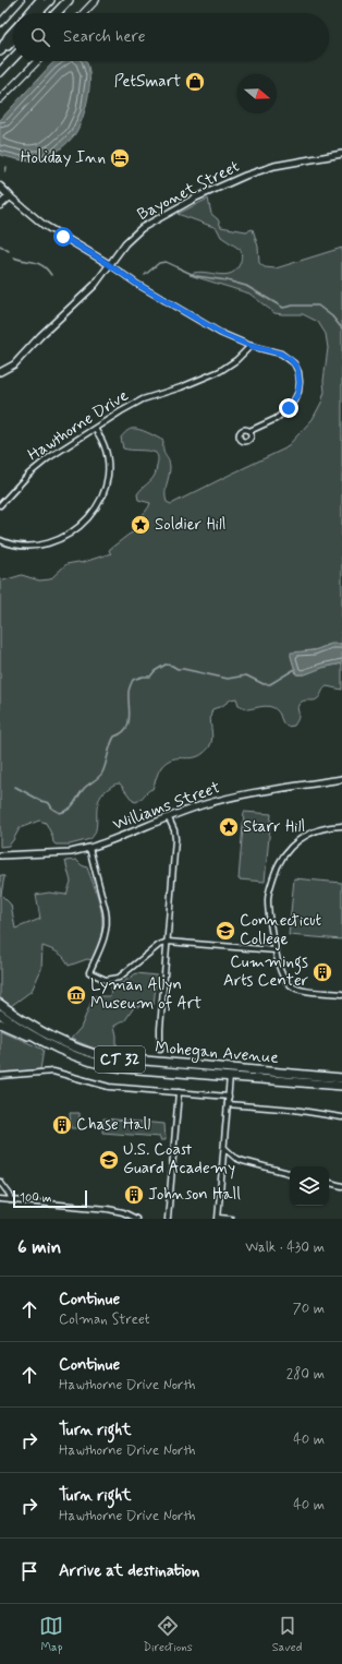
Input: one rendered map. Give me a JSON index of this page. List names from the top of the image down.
{
  "streets": {
    "highway": ["Mohegan Avenue", "CT 32"],
    "street": ["Bayonet Street", "Hawthorne Drive", "Williams Street"]
  },
  "crossings": [
    ["Mohegan Avenue", "CT 32"]
  ],
  "places": {
    "shop": ["PetSmart"],
    "hotel": ["Holiday Inn"],
    "place": ["Soldier Hill", "Starr Hill"],
    "school or university": ["Connecticut College", "U.S. Coast Guard Academy"],
    "building": ["Cummings Arts Center", "Chase Hall", "Johnson Hall"],
    "museum": ["Lyman Allyn Museum of Art"]
  },
  "scale_bar": "100 m",
  "north": "right",
  "page": {
    "search": "Search here",
    "scale": "100 m",
    "heading": ["6 min", "Walk · 430 m"],
    "list": [
      ["Continue", "Colman Street", "70 m"],
      ["Continue", "Hawthorne Drive North", "280 m"],
      ["Turn right", "Hawthorne Drive North", "40 m"],
      ["Turn right", "Hawthorne Drive North", "40 m"],
      "Arrive at destination"
    ],
    "nav": ["Map", "Directions", "Saved"]
  }
}
